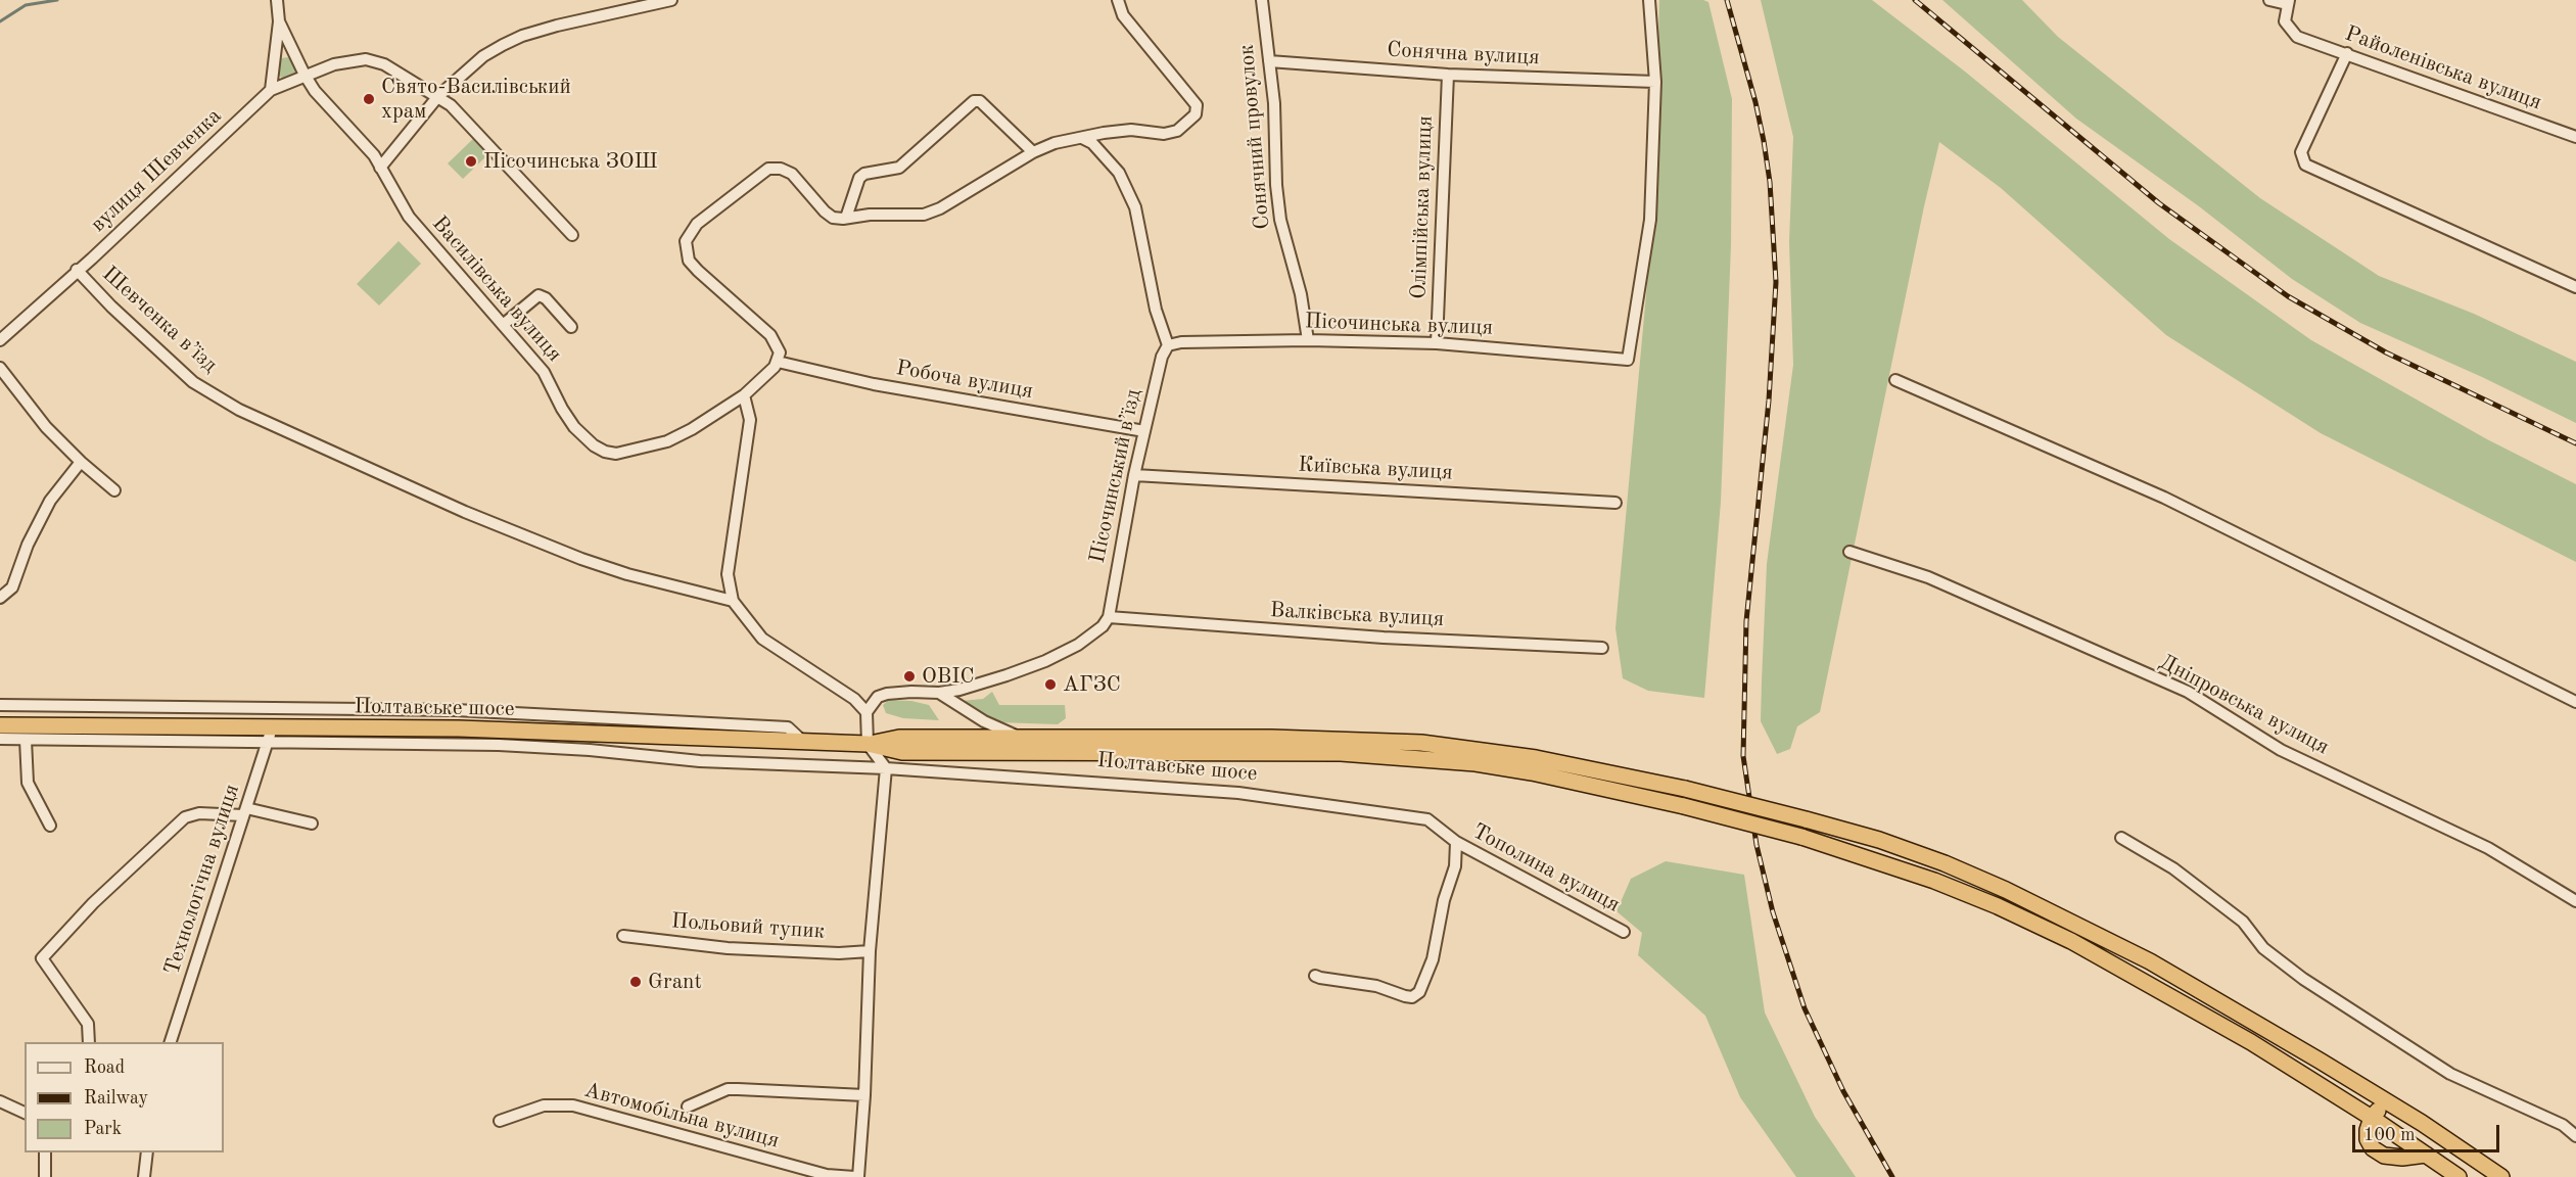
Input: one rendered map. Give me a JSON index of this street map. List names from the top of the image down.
{
  "streets": {
    "highway": ["Полтавське шосе"],
    "street": [
      "Сонячна вулиця",
      "Райоленівська вулиця",
      "Сонячний провулок",
      "вулиця Шевченка",
      "Олімпійська вулиця",
      "Василівська вулиця",
      "Шевченка в’їзд",
      "Пісочинська вулиця",
      "Робоча вулиця",
      "Київська вулиця",
      "Пісочинський в’їзд",
      "Валківська вулиця",
      "Дніпровська вулиця",
      "Тополина вулиця",
      "Технологічна вулиця",
      "Польовий тупик",
      "Автомобільна вулиця"
    ]
  },
  "crossings": [
    ["Сонячна вулиця", "Сонячний провулок"],
    ["Сонячна вулиця", "Олімпійська вулиця"],
    ["Сонячна вулиця", "Пісочинська вулиця"],
    ["Сонячний провулок", "Пісочинська вулиця"],
    ["вулиця Шевченка", "Василівська вулиця"],
    ["вулиця Шевченка", "Шевченка в’їзд"],
    ["Олімпійська вулиця", "Пісочинська вулиця"],
    ["Василівська вулиця", "Робоча вулиця"],
    ["Пісочинська вулиця", "Пісочинський в’їзд"],
    ["Робоча вулиця", "Пісочинський в’їзд"],
    ["Київська вулиця", "Пісочинський в’їзд"],
    ["Пісочинський в’їзд", "Валківська вулиця"],
    ["Полтавське шосе", "Тополина вулиця"],
    ["Полтавське шосе", "Технологічна вулиця"],
    ["Полтавське шосе", "Автомобільна вулиця"],
    ["Польовий тупик", "Автомобільна вулиця"]
  ],
  "places": [
    "Свято-Василівський храм",
    "Пісочинська ЗОШ",
    "ОВІС",
    "АГЗС",
    "Grant"
  ],
  "legend": ["Road", "Railway", "Park"],
  "scale_bar": "100 m"
}
